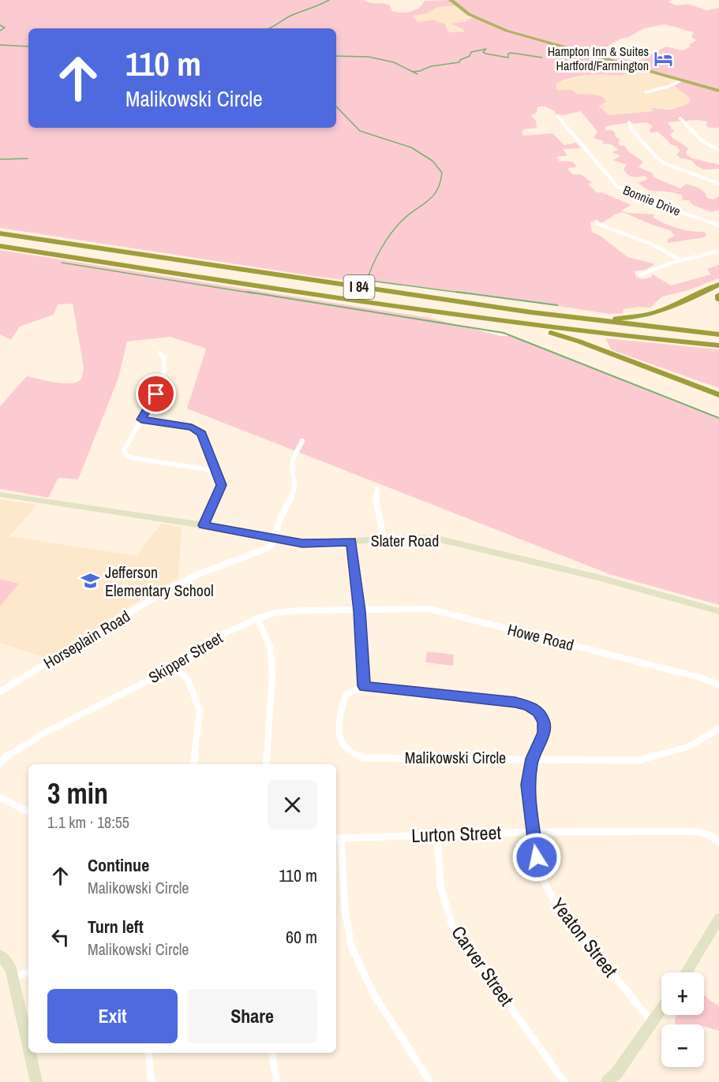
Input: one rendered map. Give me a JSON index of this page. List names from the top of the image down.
{
  "streets": {
    "highway": ["I 84"],
    "main road": ["Slater Road"],
    "street": [
      "Bonnie Drive",
      "Howe Road",
      "Horseplain Road",
      "Skipper Street",
      "Malikowski Circle",
      "Lurton Street",
      "Yeaton Street",
      "Carver Street"
    ]
  },
  "crossings": [
    ["Slater Road", "Horseplain Road"],
    ["Howe Road", "Skipper Street"],
    ["Malikowski Circle", "Yeaton Street"],
    ["Lurton Street", "Yeaton Street"],
    ["Lurton Street", "Carver Street"]
  ],
  "places": {
    "hotel": ["Hampton Inn & Suites Hartford/Farmington"],
    "school or university": ["Jefferson Elementary School"]
  },
  "page": {
    "turn": ["110 m", "Malikowski Circle"],
    "heading": ["3 min", "1.1 km · 18:55"],
    "list": [
      {
        "name": "Continue",
        "note": "Malikowski Circle",
        "value": "110 m"
      },
      {
        "name": "Turn left",
        "note": "Malikowski Circle",
        "value": "60 m"
      }
    ],
    "map_buttons": ["+", "−"],
    "buttons": ["Exit", "Share"]
  }
}
